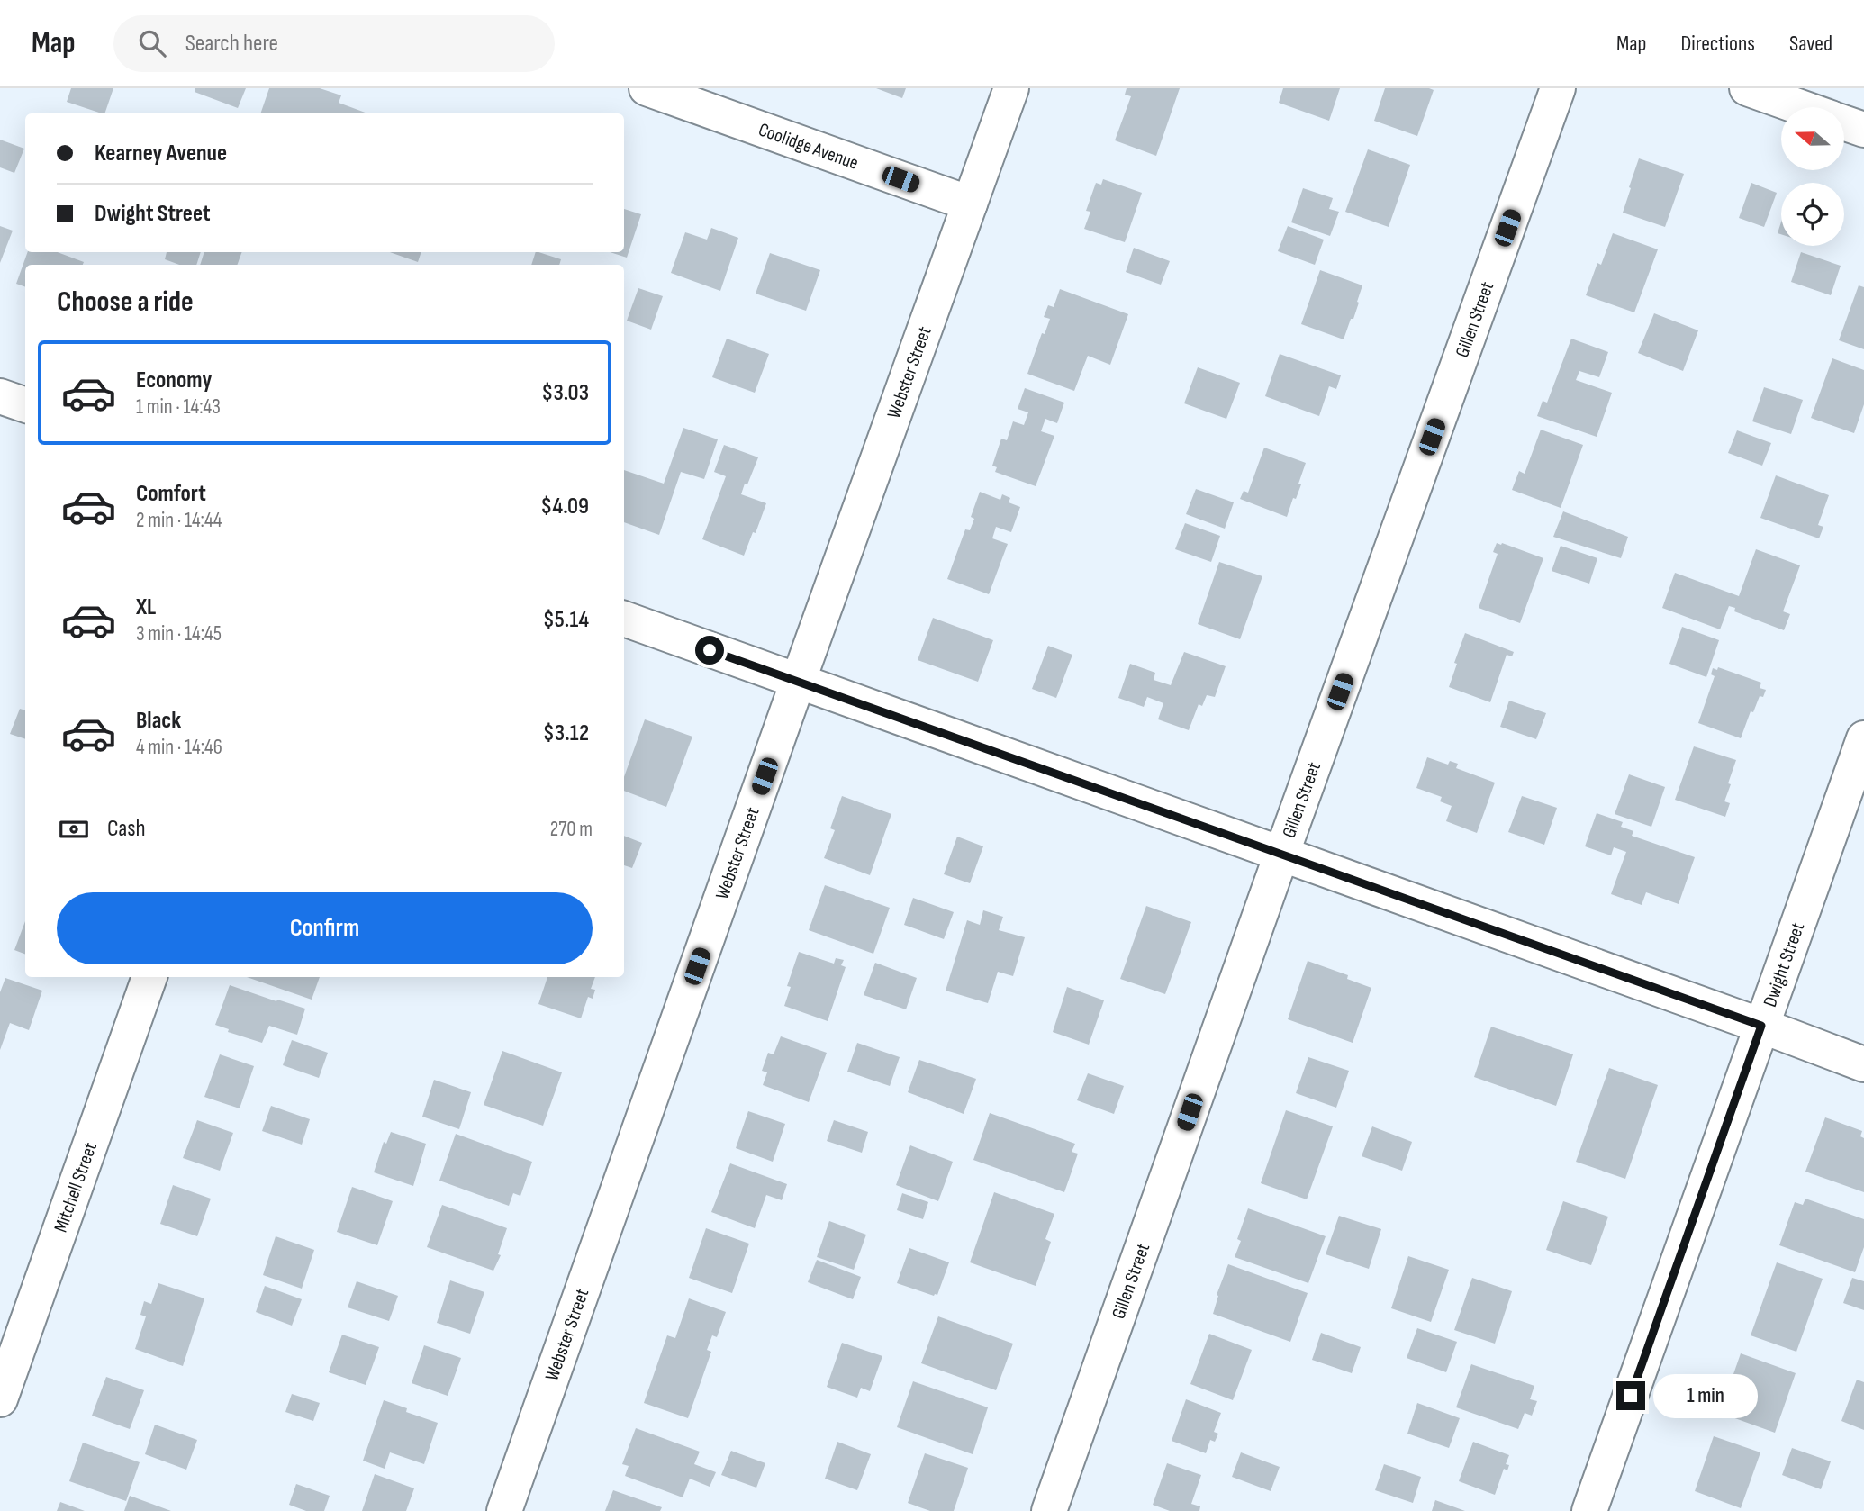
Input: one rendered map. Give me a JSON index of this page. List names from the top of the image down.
{
  "streets": {
    "street": [
      "Coolidge Avenue",
      "Gillen Street",
      "Webster Street",
      "Dwight Street",
      "Mitchell Street"
    ]
  },
  "crossings": [
    ["Coolidge Avenue", "Webster Street"]
  ],
  "north": "left",
  "page": {
    "header": "Map",
    "search": "Search here",
    "nav": ["Map", "Directions", "Saved"],
    "banner": ["Kearney Avenue", "Dwight Street"],
    "heading": "Choose a ride",
    "list": [
      {
        "name": "Economy",
        "note": "1 min · 14:43",
        "value": "$3.03"
      },
      {
        "name": "Comfort",
        "note": "2 min · 14:44",
        "value": "$4.09"
      },
      {
        "name": "XL",
        "note": "3 min · 14:45",
        "value": "$5.14"
      },
      {
        "name": "Black",
        "note": "4 min · 14:46",
        "value": "$3.12"
      }
    ],
    "pay": ["Cash", "270 m"],
    "buttons": "Confirm",
    "bubble": "1 min"
  }
}
